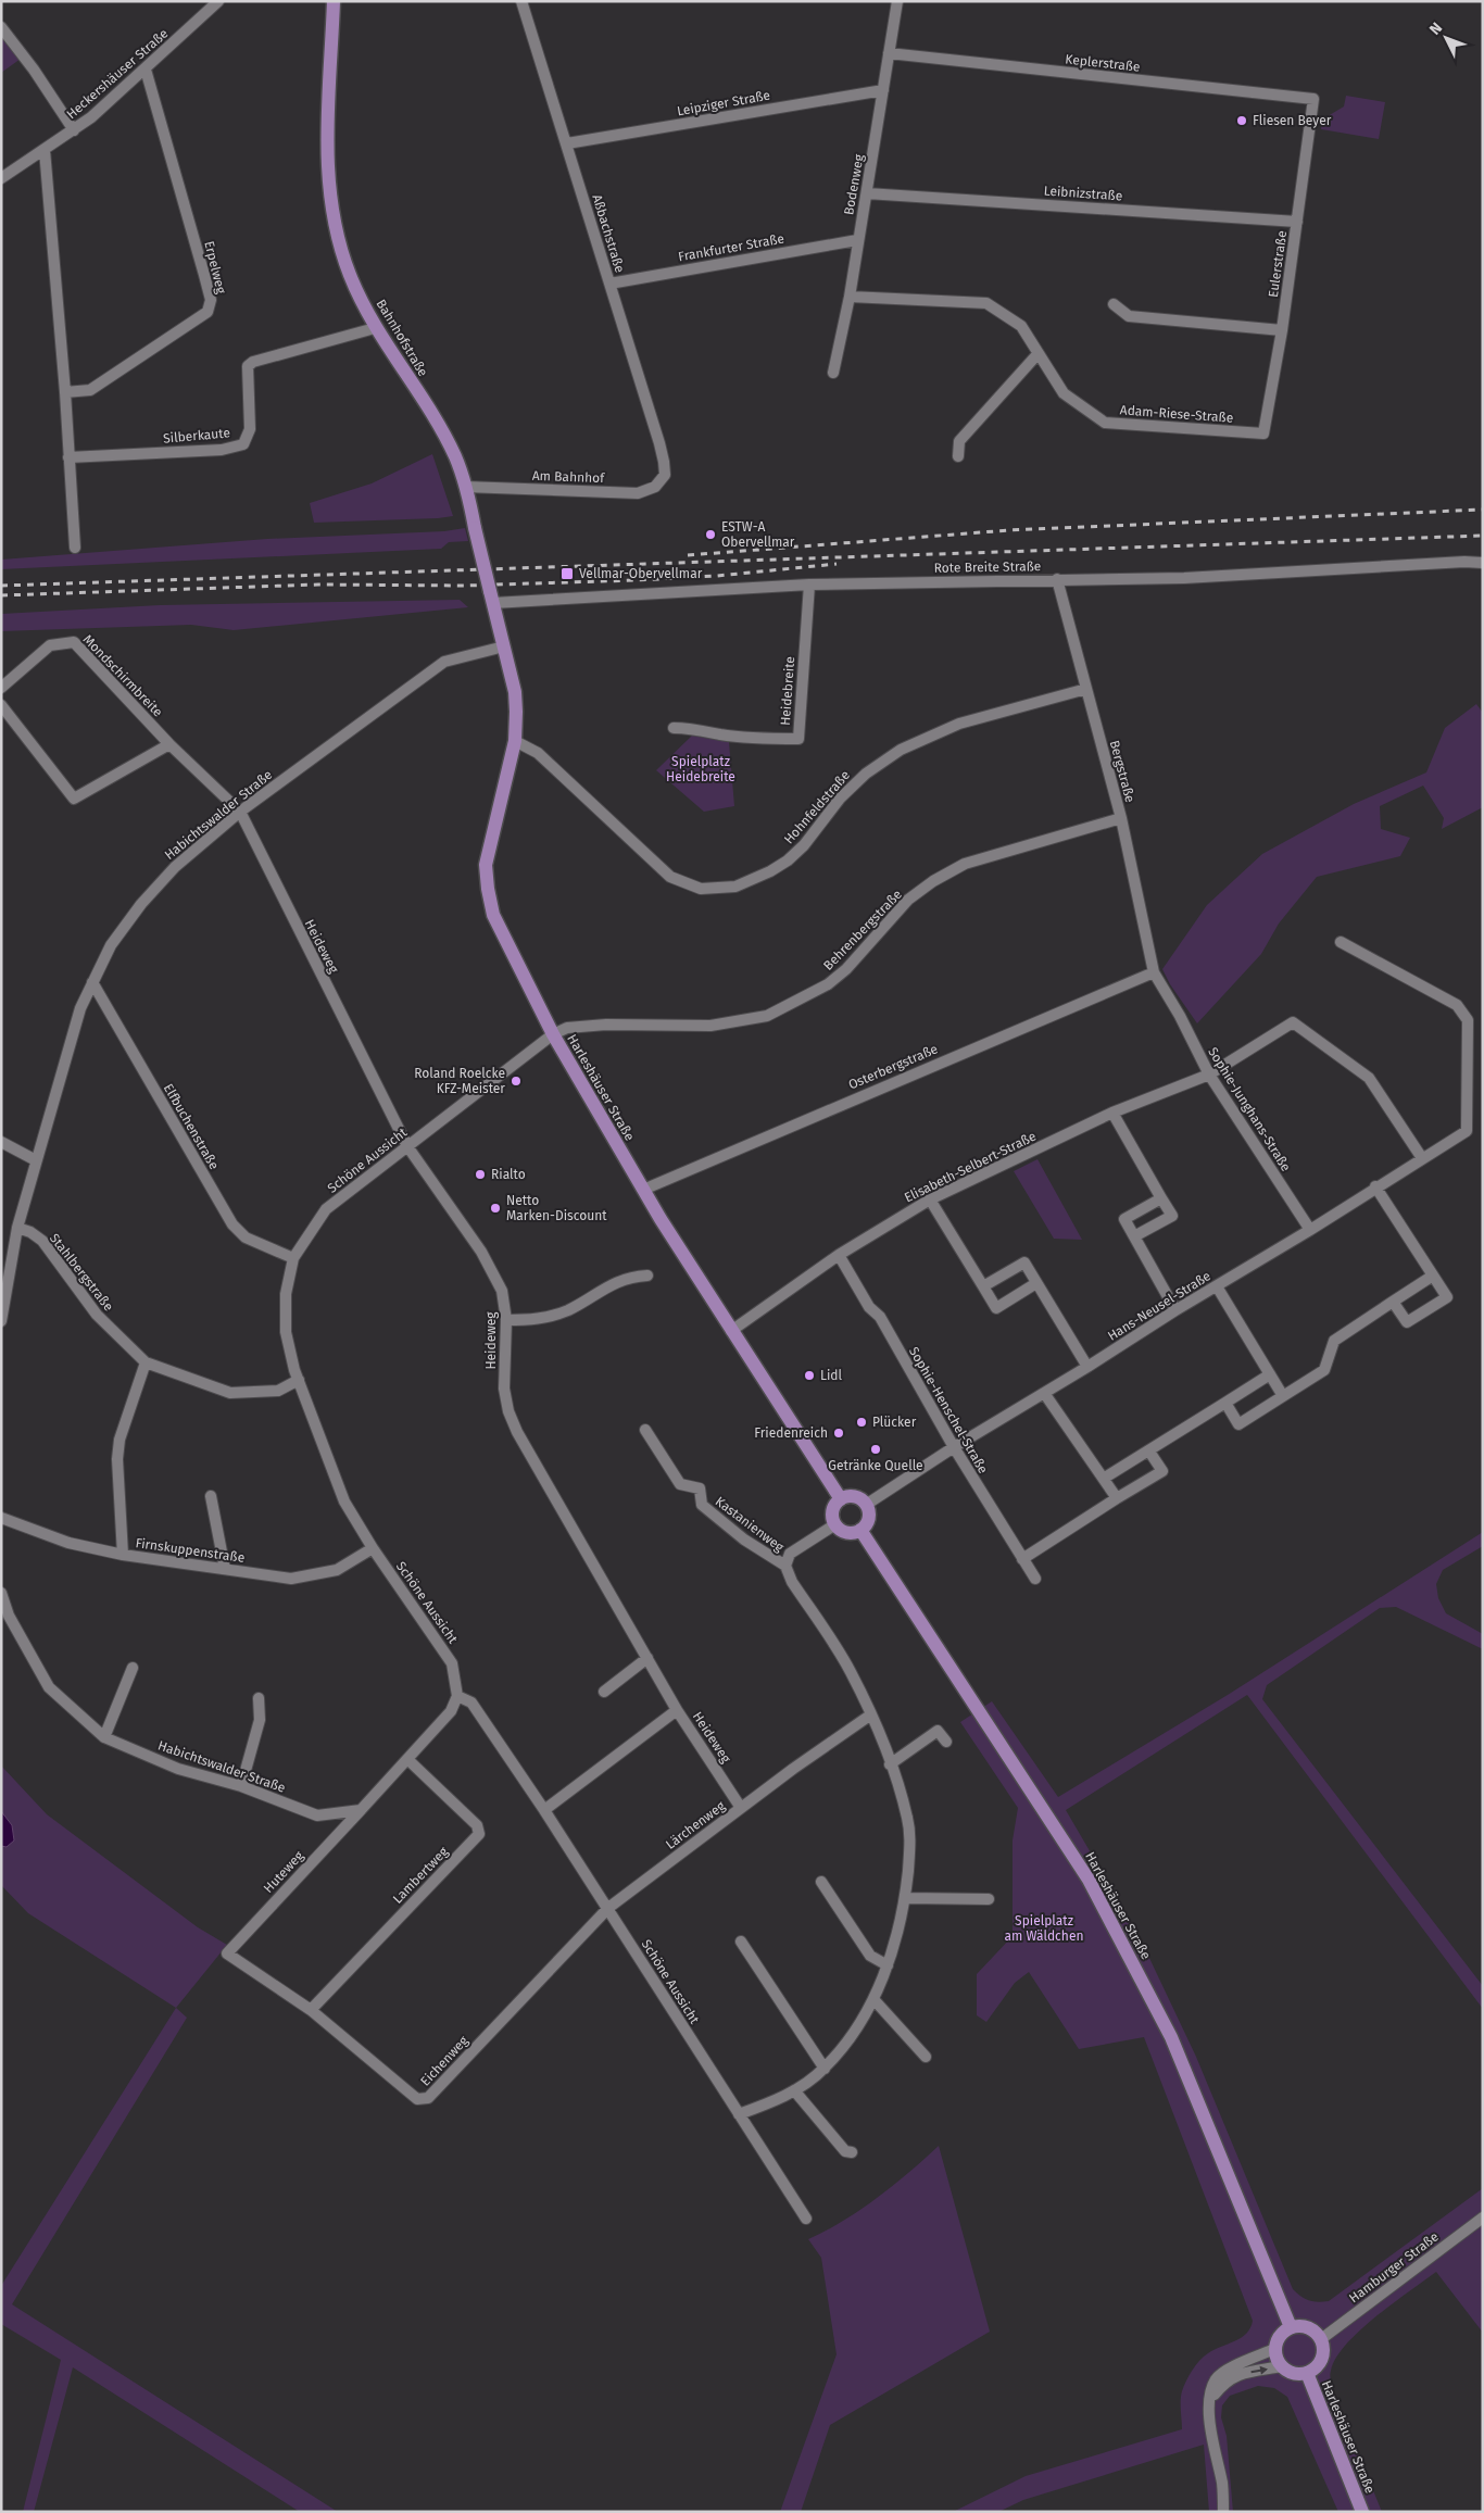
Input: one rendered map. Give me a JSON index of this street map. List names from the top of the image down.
{
  "streets": {
    "main road": ["Bahnhofstraße", "Harleshäuser Straße"],
    "street": [
      "Keplerstraße",
      "Heckershäuser Straße",
      "Leipziger Straße",
      "Bodenweg",
      "Leibnizstraße",
      "Aßbachstraße",
      "Frankfurter Straße",
      "Eulerstraße",
      "Erpelweg",
      "Adam-Riese-Straße",
      "Silberkaute",
      "Am Bahnhof",
      "Rote Breite Straße",
      "Mondschirmbreite",
      "Heidebreite",
      "Bergstraße",
      "Hohnfeldstraße",
      "Habichtswalder Straße",
      "Behrenbergstraße",
      "Heideweg",
      "Osterbergstraße",
      "Sophie-Junghans-Straße",
      "Elfbuchenstraße",
      "Schöne Aussicht",
      "Elisabeth-Selbert-Straße",
      "Stahlbergstraße",
      "Hans-Neusel-Straße",
      "Sophie-Henschel-Straße",
      "Kastanienweg",
      "Firnskuppenstraße",
      "Lärchenweg",
      "Huteweg",
      "Lambertweg",
      "Eichenweg",
      "Hamburger Straße"
    ]
  },
  "crossings": [
    ["Keplerstraße", "Bodenweg"],
    ["Keplerstraße", "Eulerstraße"],
    ["Heckershäuser Straße", "Erpelweg"],
    ["Leipziger Straße", "Bodenweg"],
    ["Leipziger Straße", "Aßbachstraße"],
    ["Bodenweg", "Leibnizstraße"],
    ["Bodenweg", "Frankfurter Straße"],
    ["Bodenweg", "Adam-Riese-Straße"],
    ["Leibnizstraße", "Eulerstraße"],
    ["Aßbachstraße", "Frankfurter Straße"],
    ["Aßbachstraße", "Am Bahnhof"],
    ["Eulerstraße", "Adam-Riese-Straße"],
    ["Bahnhofstraße", "Silberkaute"],
    ["Bahnhofstraße", "Am Bahnhof"],
    ["Bahnhofstraße", "Rote Breite Straße"],
    ["Bahnhofstraße", "Habichtswalder Straße"],
    ["Bahnhofstraße", "Harleshäuser Straße"],
    ["Rote Breite Straße", "Heidebreite"],
    ["Rote Breite Straße", "Bergstraße"],
    ["Mondschirmbreite", "Habichtswalder Straße"],
    ["Mondschirmbreite", "Heideweg"],
    ["Bergstraße", "Hohnfeldstraße"],
    ["Bergstraße", "Behrenbergstraße"],
    ["Bergstraße", "Osterbergstraße"],
    ["Bergstraße", "Sophie-Junghans-Straße"],
    ["Hohnfeldstraße", "Harleshäuser Straße"],
    ["Habichtswalder Straße", "Heideweg"],
    ["Habichtswalder Straße", "Harleshäuser Straße"],
    ["Habichtswalder Straße", "Elfbuchenstraße"],
    ["Habichtswalder Straße", "Stahlbergstraße"],
    ["Habichtswalder Straße", "Huteweg"],
    ["Behrenbergstraße", "Harleshäuser Straße"],
    ["Behrenbergstraße", "Schöne Aussicht"],
    ["Heideweg", "Schöne Aussicht"],
    ["Heideweg", "Lärchenweg"],
    ["Osterbergstraße", "Harleshäuser Straße"],
    ["Osterbergstraße", "Sophie-Junghans-Straße"],
    ["Harleshäuser Straße", "Schöne Aussicht"],
    ["Harleshäuser Straße", "Elisabeth-Selbert-Straße"],
    ["Harleshäuser Straße", "Hans-Neusel-Straße"],
    ["Harleshäuser Straße", "Kastanienweg"],
    ["Harleshäuser Straße", "Hamburger Straße"],
    ["Sophie-Junghans-Straße", "Elisabeth-Selbert-Straße"],
    ["Sophie-Junghans-Straße", "Hans-Neusel-Straße"],
    ["Elfbuchenstraße", "Schöne Aussicht"],
    ["Schöne Aussicht", "Stahlbergstraße"],
    ["Schöne Aussicht", "Kastanienweg"],
    ["Schöne Aussicht", "Firnskuppenstraße"],
    ["Schöne Aussicht", "Lärchenweg"],
    ["Schöne Aussicht", "Eichenweg"],
    ["Elisabeth-Selbert-Straße", "Hans-Neusel-Straße"],
    ["Elisabeth-Selbert-Straße", "Sophie-Henschel-Straße"],
    ["Hans-Neusel-Straße", "Sophie-Henschel-Straße"],
    ["Hans-Neusel-Straße", "Kastanienweg"],
    ["Kastanienweg", "Lärchenweg"],
    ["Lärchenweg", "Eichenweg"],
    ["Huteweg", "Eichenweg"],
    ["Lambertweg", "Eichenweg"]
  ],
  "parks": ["Spielplatz Heidebreite", "Spielplatz am Wäldchen"],
  "places": {
    "other": [
      "Fliesen Beyer",
      "ESTW-A Obervellmar",
      "Roland Roelcke KFZ-Meister",
      "Rialto",
      "Netto Marken-Discount",
      "Lidl",
      "Plücker",
      "Friedenreich",
      "Getränke Quelle"
    ],
    "transit": ["Vellmar-Obervellmar"]
  },
  "north": "top left"
}
